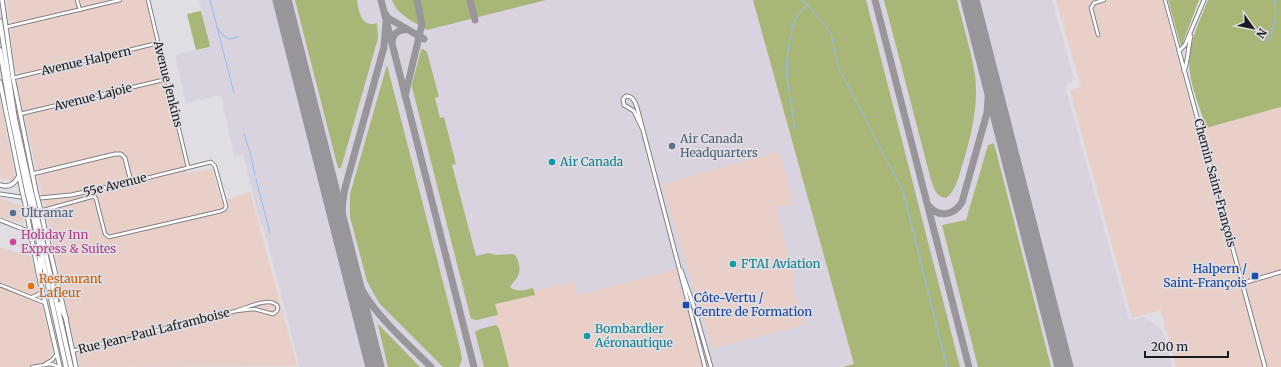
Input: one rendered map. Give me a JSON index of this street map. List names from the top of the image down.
{
  "streets": {
    "street": [
      "Avenue Halpern",
      "Avenue Jenkins",
      "Avenue Lajoie",
      "Chemin Saint-François",
      "55e Avenue",
      "Rue Jean-Paul Laframboise"
    ]
  },
  "crossings": [
    ["Avenue Halpern", "Avenue Jenkins"],
    ["Avenue Jenkins", "Avenue Lajoie"],
    ["Avenue Jenkins", "55e Avenue"]
  ],
  "places": {
    "other": [
      "Air Canada Headquarters",
      "Air Canada",
      "Ultramar",
      "Holiday Inn Express & Suites",
      "FTAI Aviation",
      "Restaurant Lafleur",
      "Bombardier Aéronautique"
    ],
    "transit": ["Halpern / Saint-François", "Côte-Vertu / Centre de Formation"]
  },
  "scale_bar": "200 m",
  "north": "bottom right"
}
